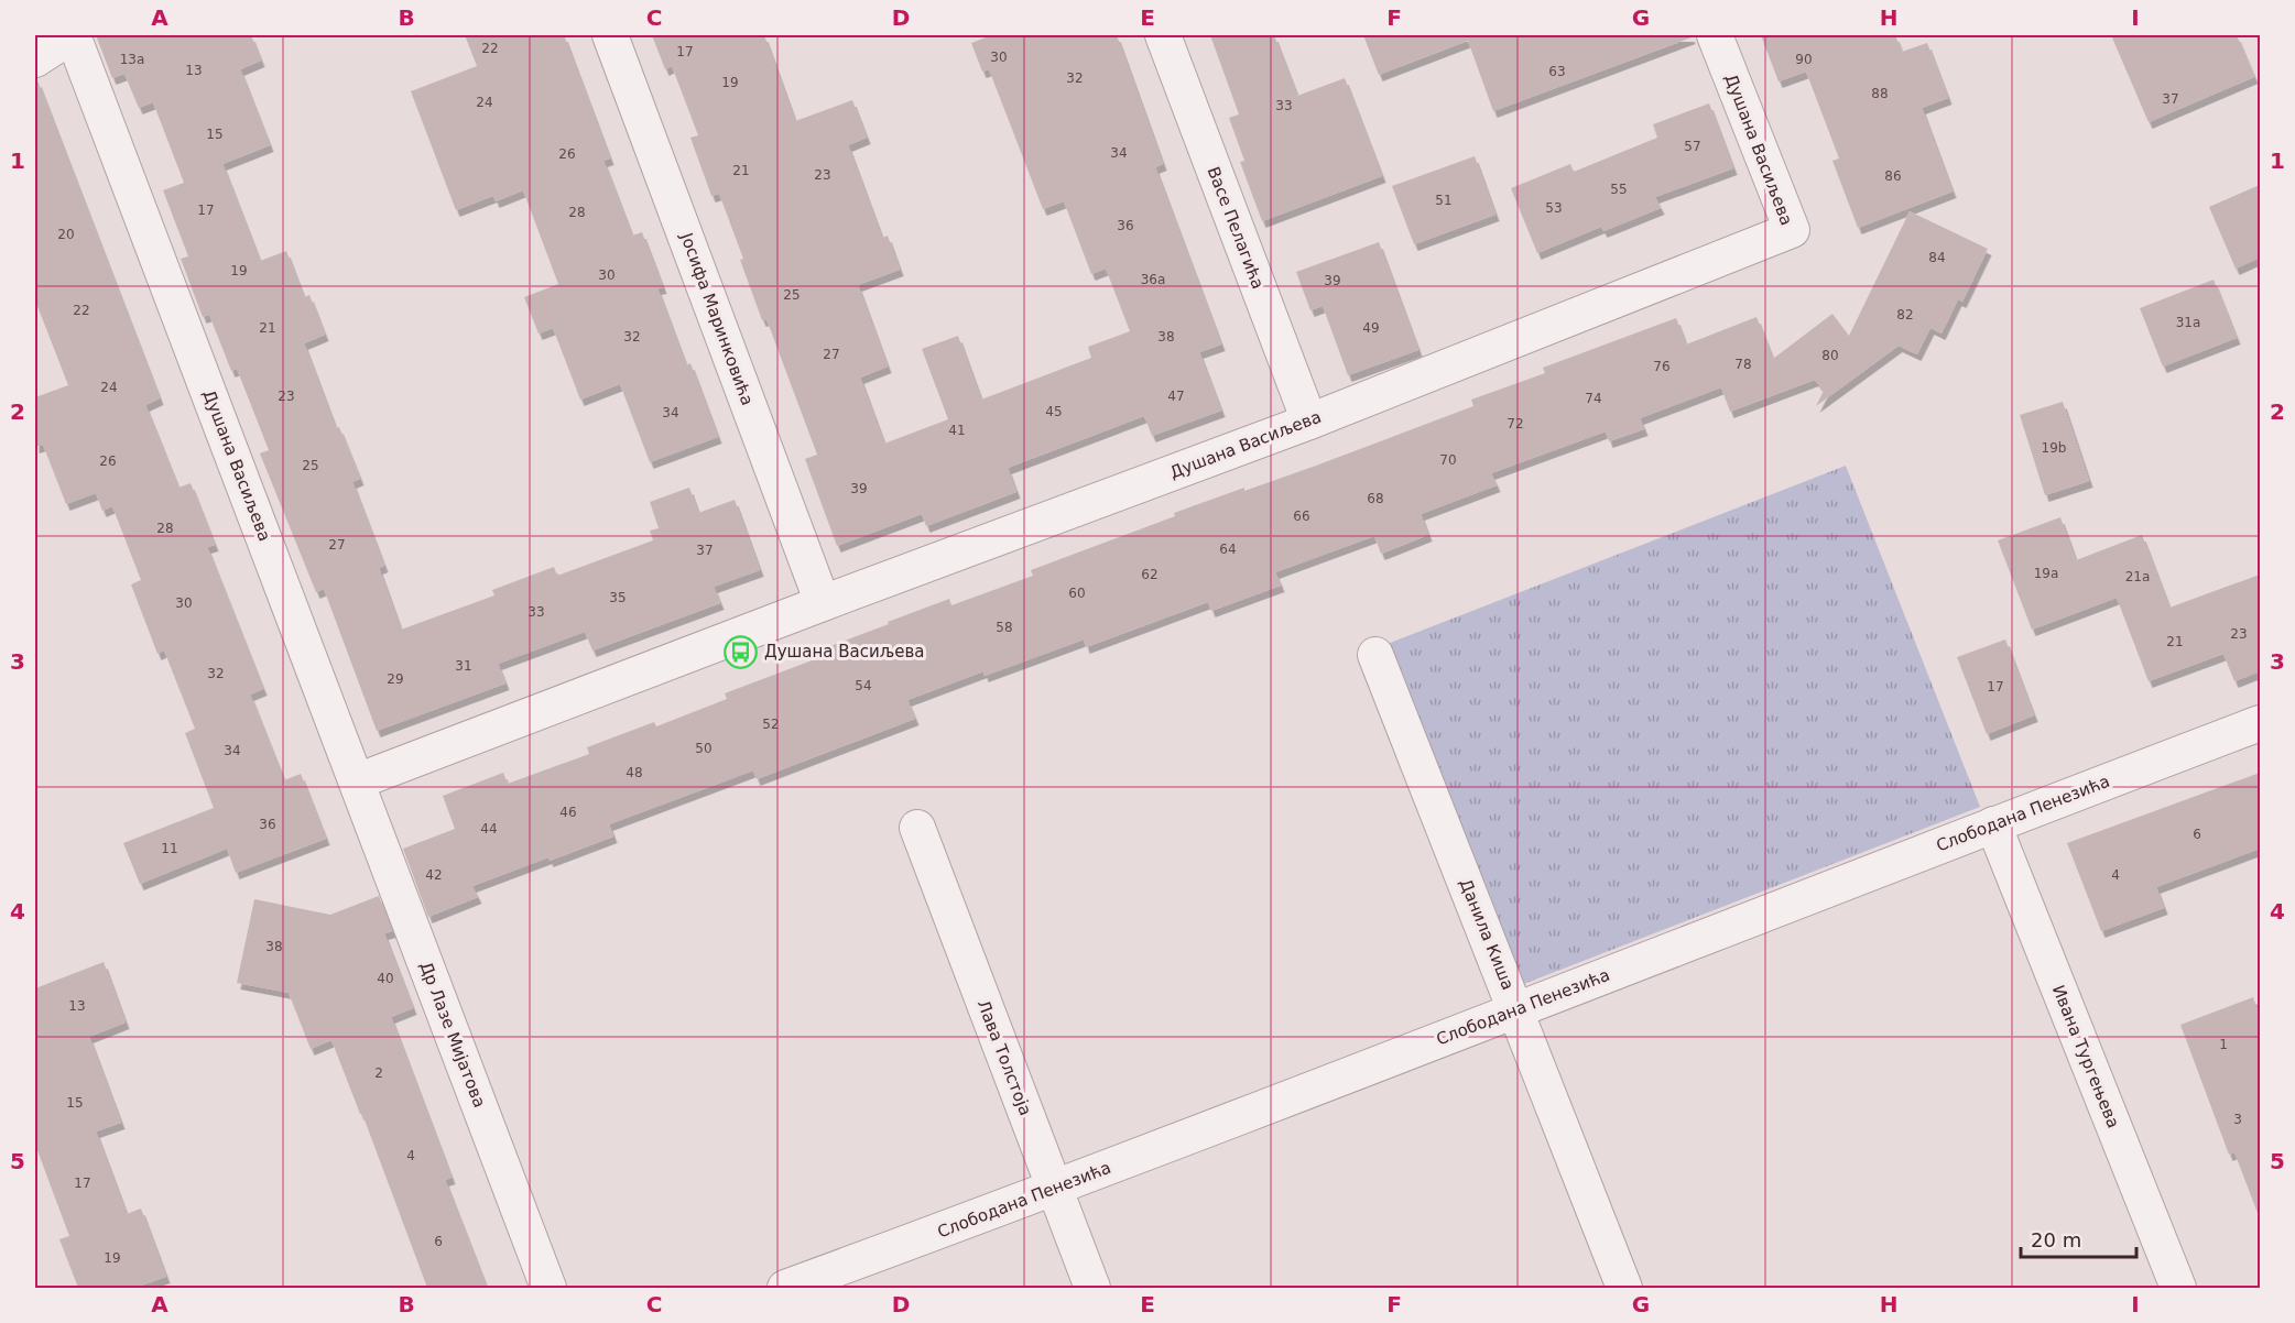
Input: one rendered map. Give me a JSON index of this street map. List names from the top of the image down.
{
  "streets": {
    "street": [
      "Душана Васиљева",
      "Васе Пелагића",
      "Јосифа Маринковића",
      "Слободана Пенезића",
      "Данила Киша",
      "Др Лазе Мијатова",
      "Ивана Тургењева",
      "Лава Толстоја"
    ]
  },
  "crossings": [
    ["Душана Васиљева", "Васе Пелагића"],
    ["Душана Васиљева", "Јосифа Маринковића"],
    ["Душана Васиљева", "Др Лазе Мијатова"],
    ["Слободана Пенезића", "Данила Киша"],
    ["Слободана Пенезића", "Ивана Тургењева"],
    ["Слободана Пенезића", "Лава Толстоја"]
  ],
  "places": {
    "bus stop": ["Душана Васиљева"]
  },
  "house_numbers": [
    "22",
    "17",
    "30",
    "13a",
    "90",
    "13",
    "63",
    "32",
    "19",
    "88",
    "37",
    "24",
    "33",
    "15",
    "57",
    "34",
    "26",
    "21",
    "23",
    "86",
    "55",
    "51",
    "53",
    "17",
    "28",
    "36",
    "20",
    "84",
    "19",
    "30",
    "36a",
    "39",
    "25",
    "22",
    "82",
    "31a",
    "21",
    "49",
    "32",
    "38",
    "27",
    "80",
    "78",
    "76",
    "24",
    "23",
    "47",
    "74",
    "45",
    "34",
    "72",
    "41",
    "19b",
    "70",
    "26",
    "25",
    "39",
    "68",
    "66",
    "28",
    "27",
    "64",
    "37",
    "19a",
    "62",
    "21a",
    "60",
    "35",
    "30",
    "33",
    "58",
    "23",
    "21",
    "31",
    "32",
    "29",
    "54",
    "17",
    "52",
    "50",
    "34",
    "48",
    "46",
    "36",
    "44",
    "6",
    "11",
    "42",
    "4",
    "38",
    "40",
    "13",
    "1",
    "2",
    "15",
    "3",
    "4",
    "17",
    "6",
    "19"
  ],
  "scale_bar": "20 m",
  "grid": {
    "columns": [
      "A",
      "B",
      "C",
      "D",
      "E",
      "F",
      "G",
      "H",
      "I"
    ],
    "rows": [
      "1",
      "2",
      "3",
      "4",
      "5"
    ]
  }
}
